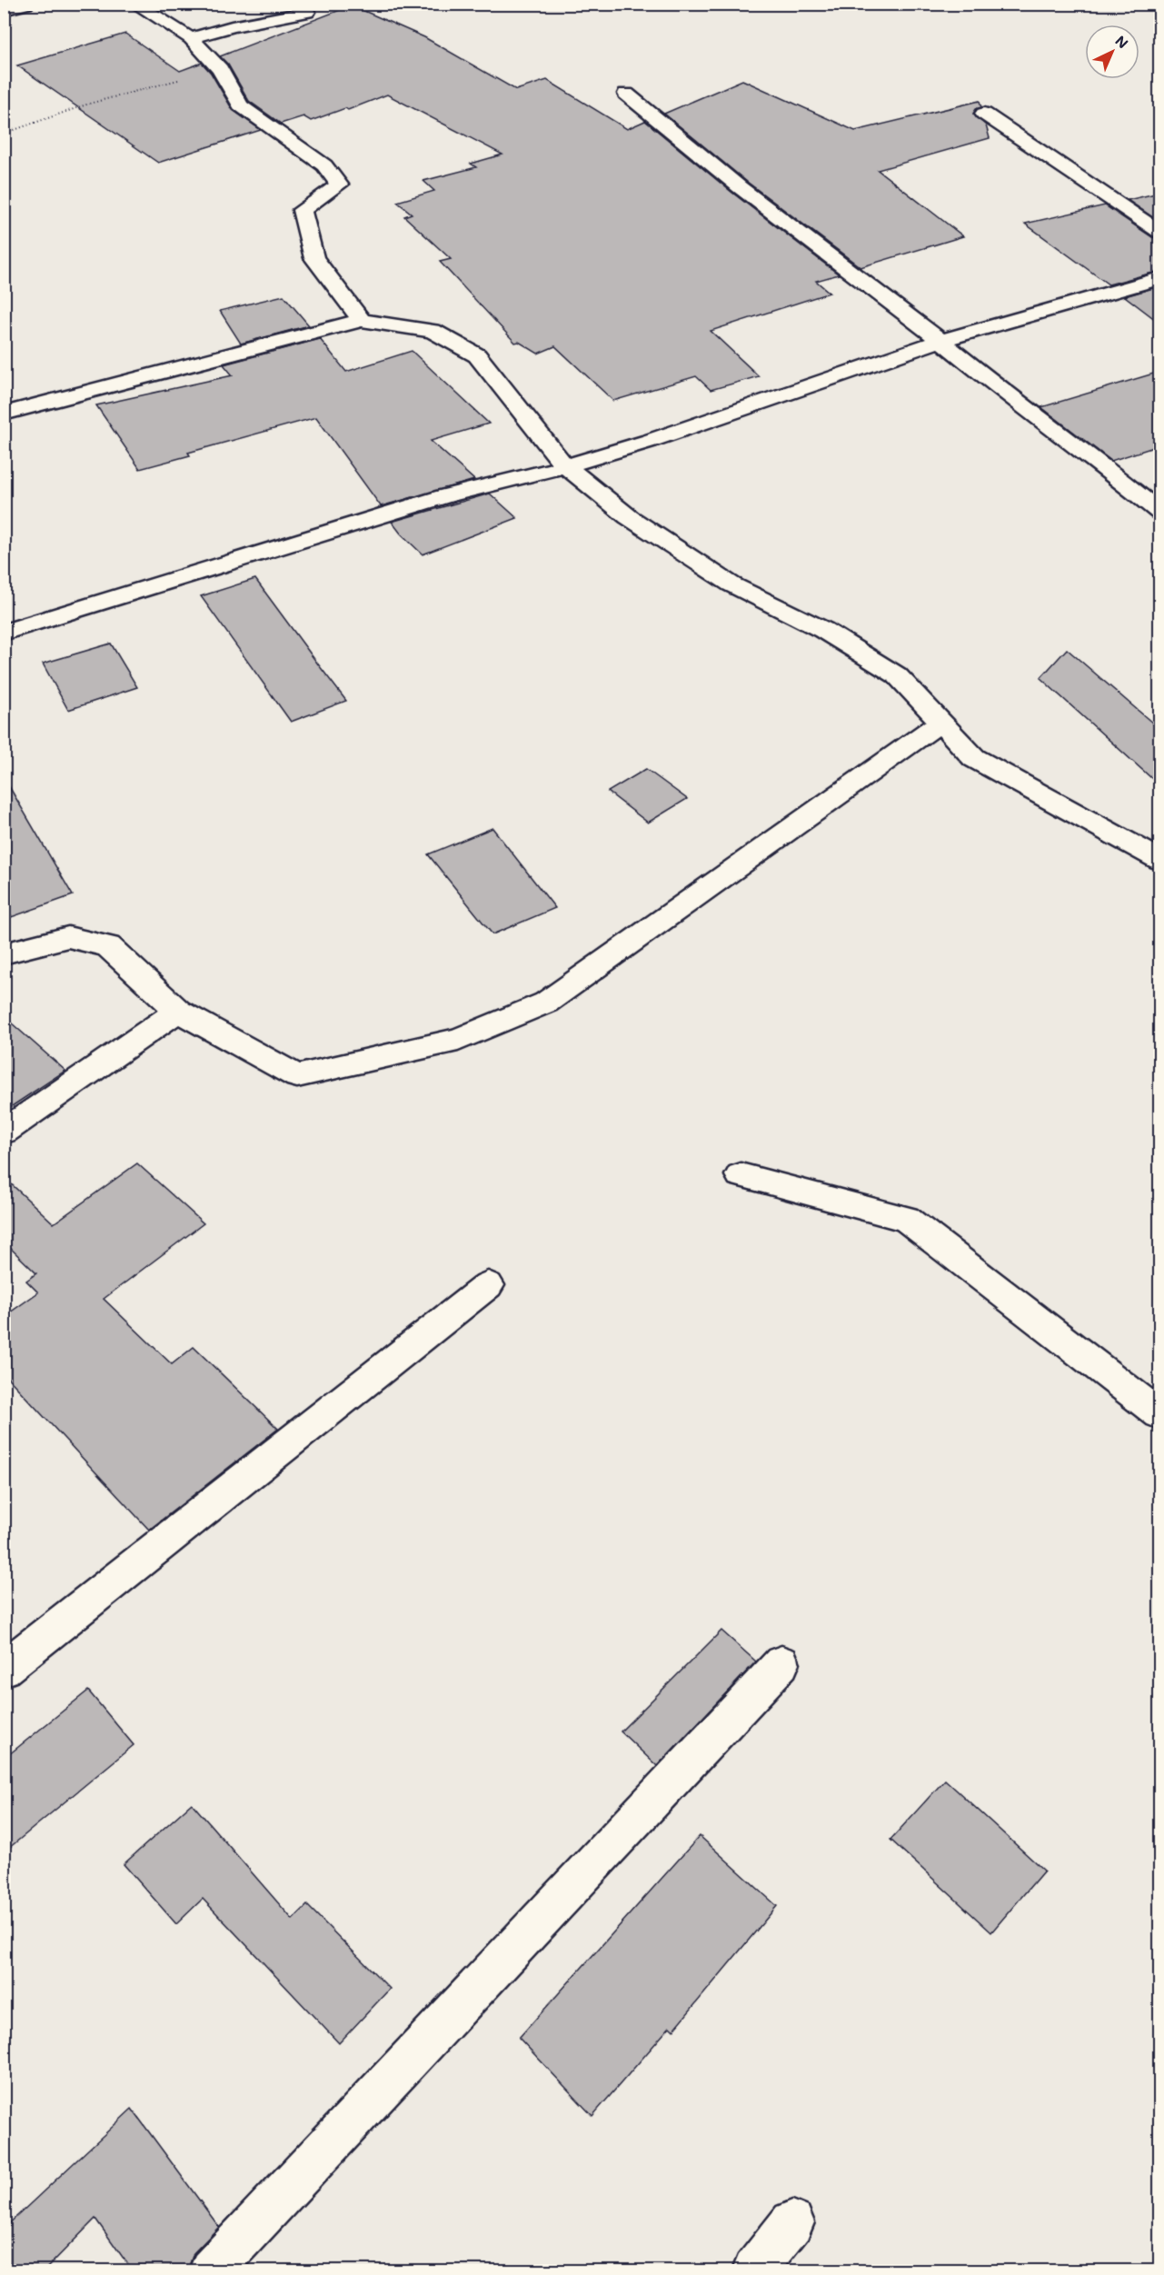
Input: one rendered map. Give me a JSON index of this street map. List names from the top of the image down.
{
  "north": "top right"
}
